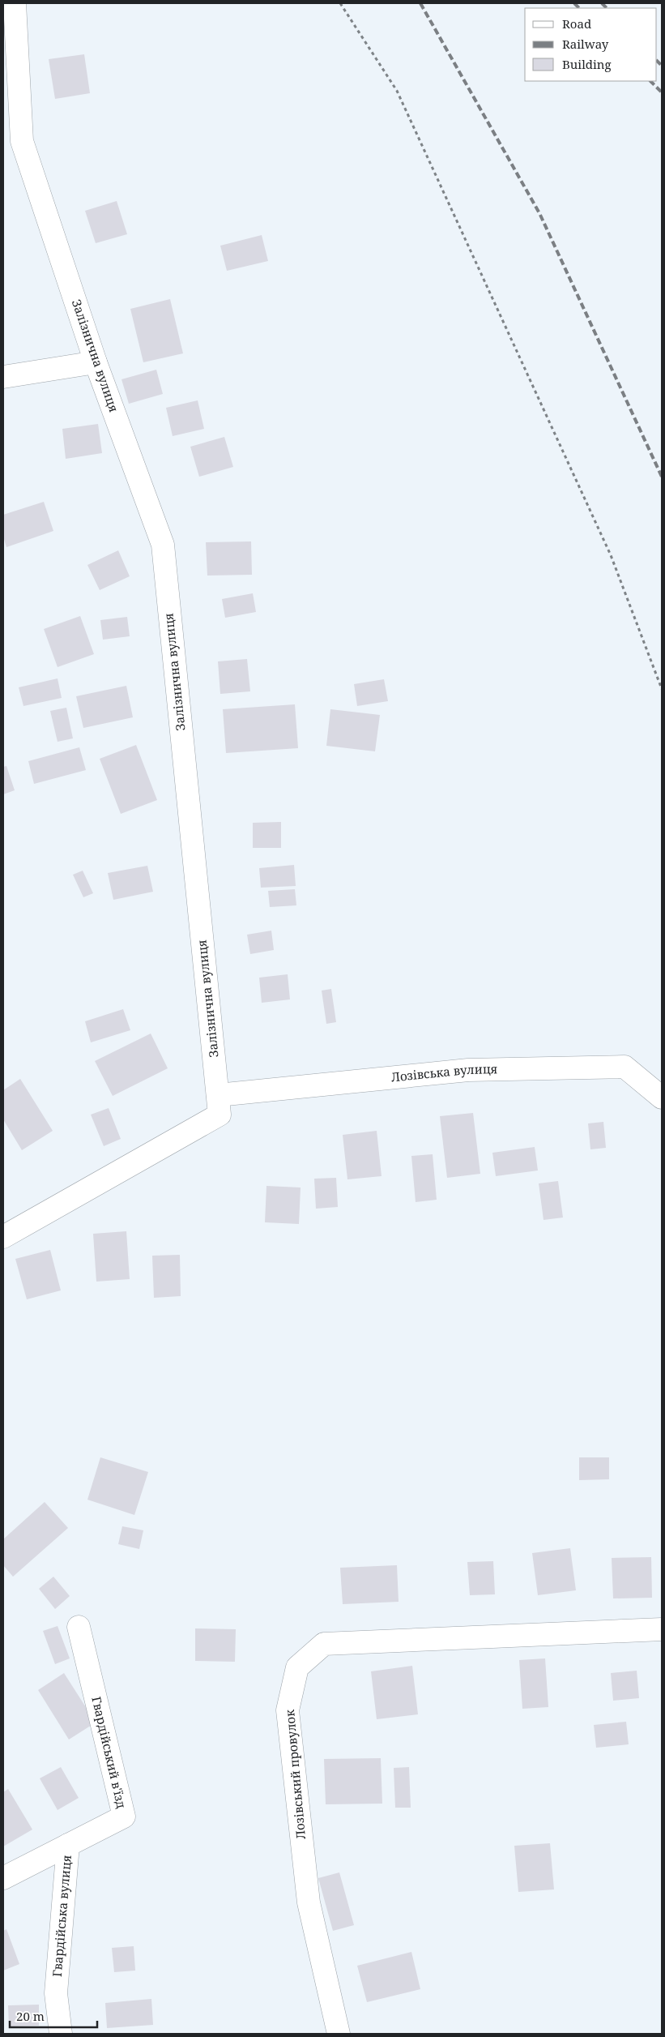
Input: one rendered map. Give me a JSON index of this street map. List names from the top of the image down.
{
  "streets": {
    "street": [
      "Залізнична вулиця",
      "Лозівська вулиця",
      "Гвардійський в'їзд",
      "Лозівський провулок",
      "Гвардійська вулиця"
    ]
  },
  "crossings": [
    ["Залізнична вулиця", "Лозівська вулиця"],
    ["Гвардійський в'їзд", "Гвардійська вулиця"]
  ],
  "legend": ["Road", "Railway", "Building"],
  "scale_bar": "20 m"
}
